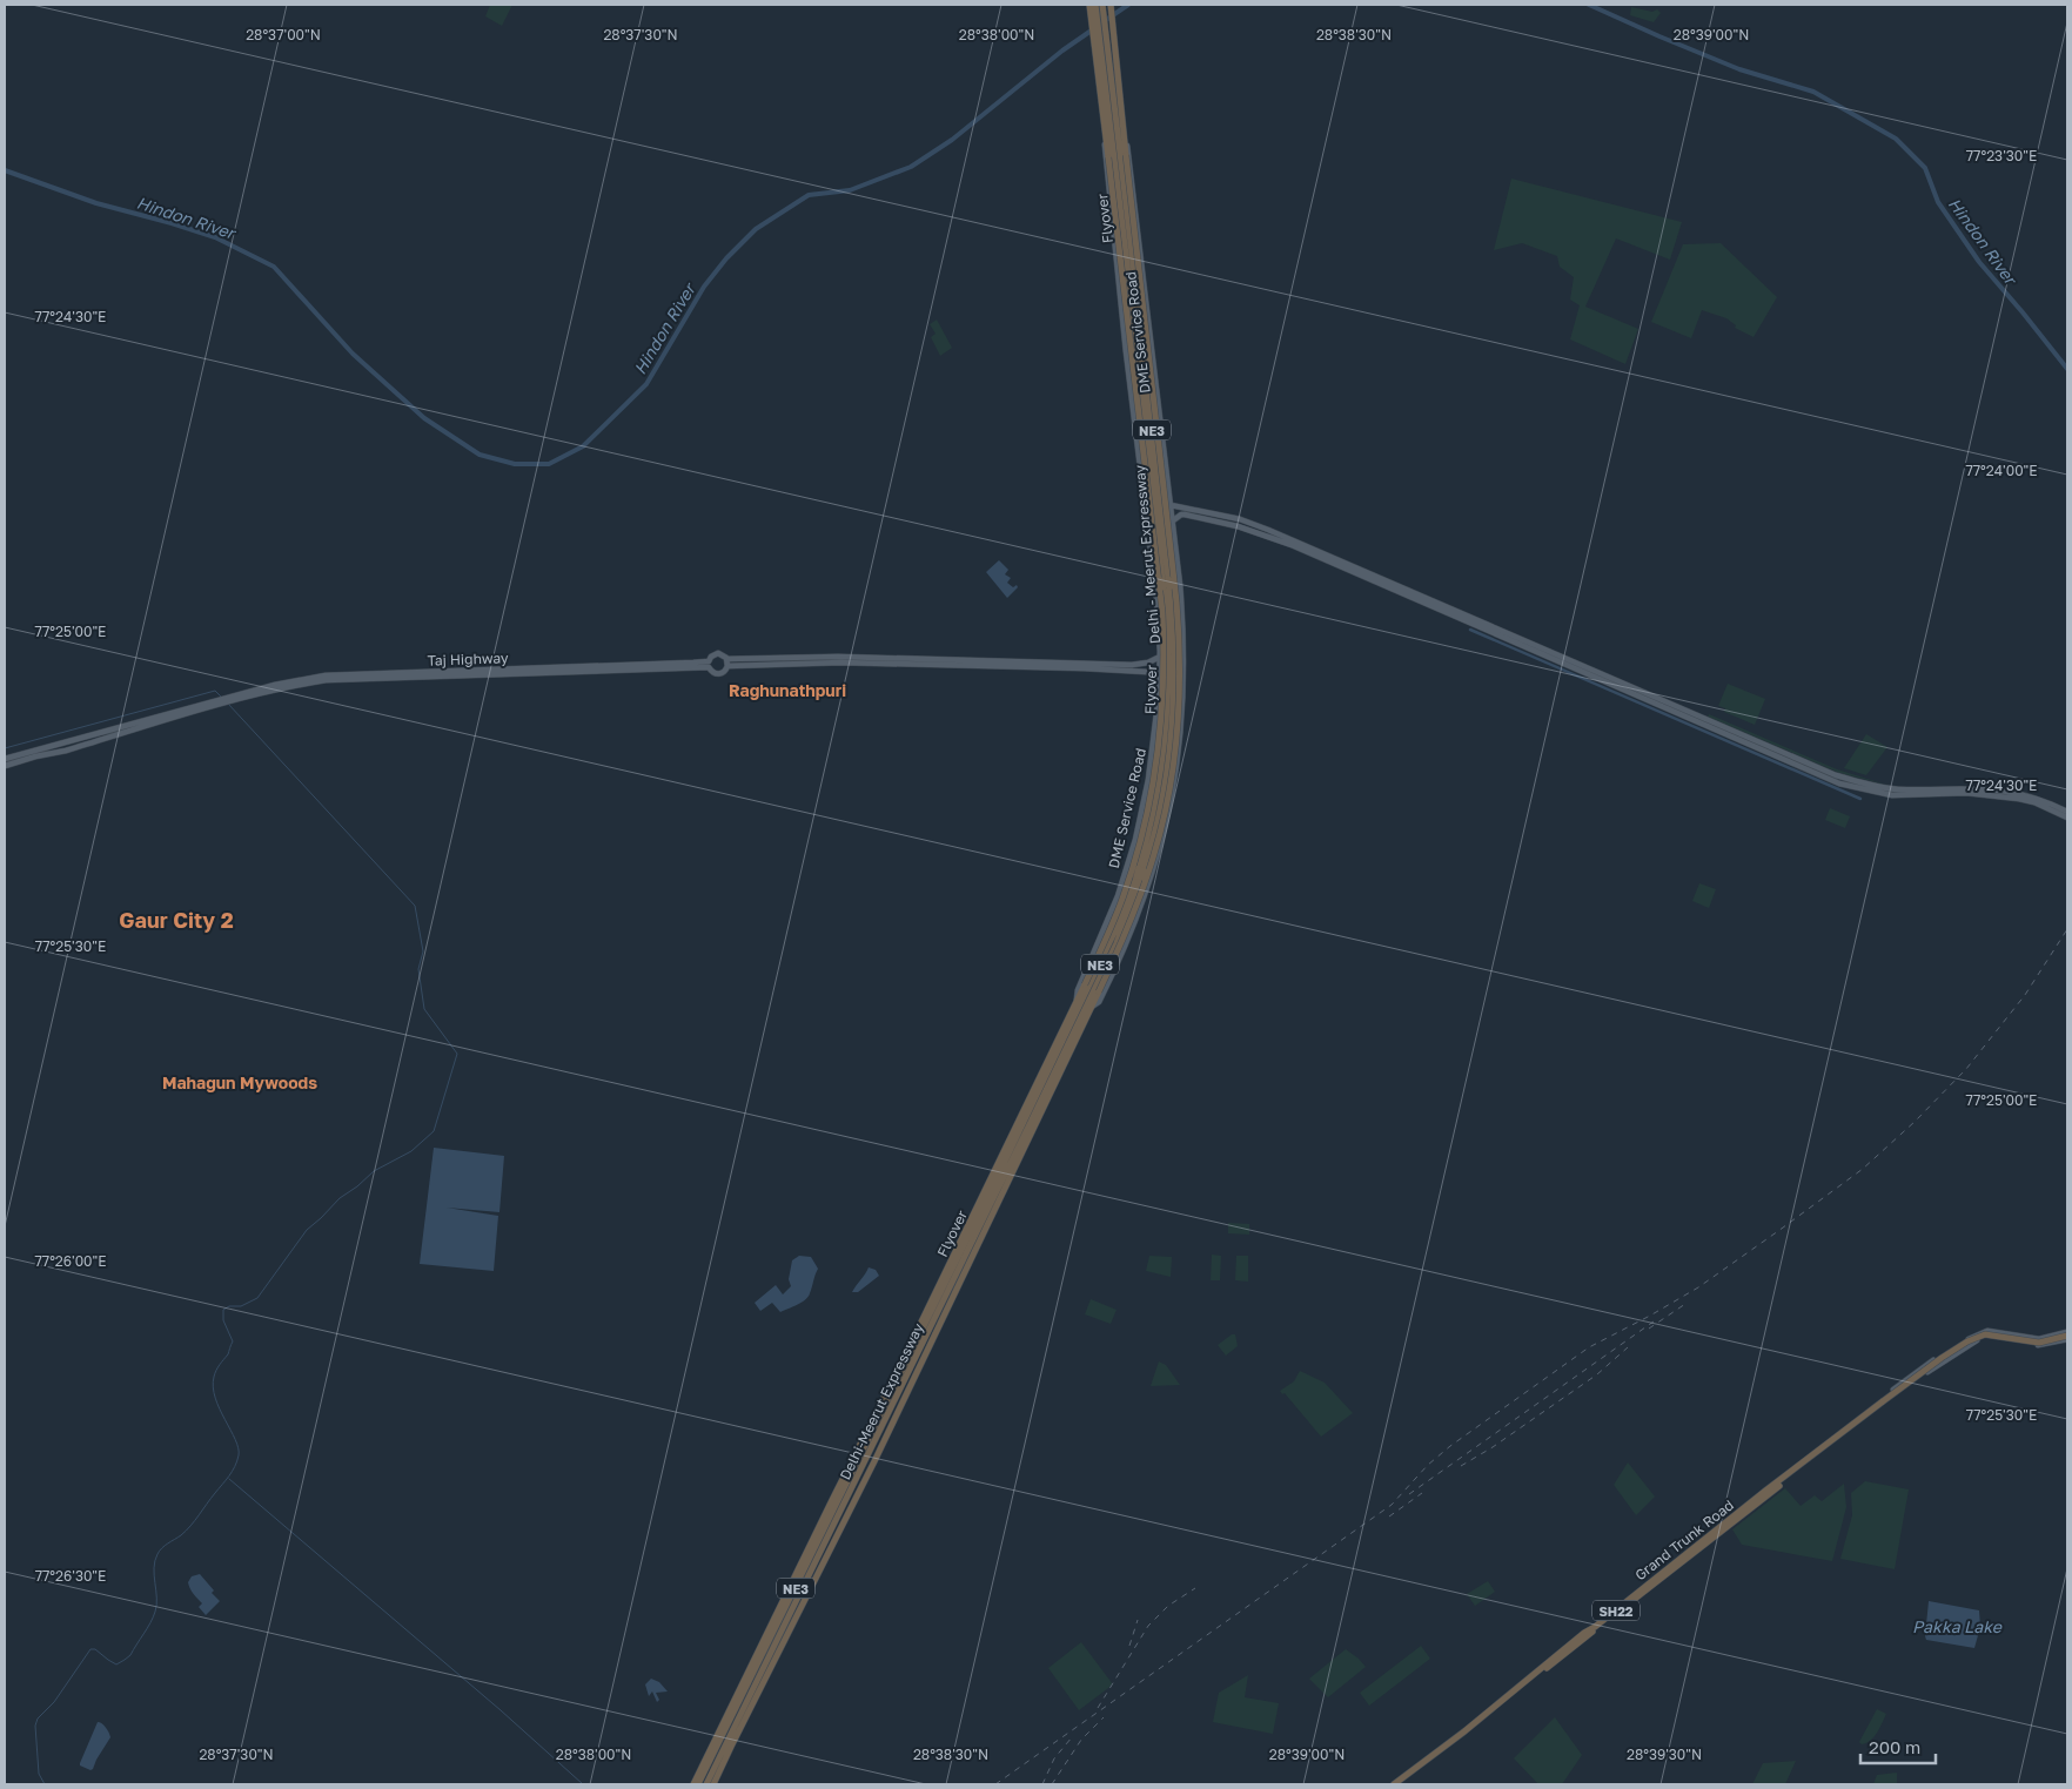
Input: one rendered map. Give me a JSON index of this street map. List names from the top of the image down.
{
  "streets": {
    "highway": [
      "Flyover",
      "NE3",
      "Delhi - Meerut Expressway",
      "Delhi-Meerut Expressway",
      "Grand Trunk Road",
      "SH22"
    ],
    "main road": ["DME Service Road", "Taj Highway"]
  },
  "crossings": [
    ["Flyover", "DME Service Road"],
    ["Flyover", "Delhi - Meerut Expressway"],
    ["Delhi - Meerut Expressway", "Delhi-Meerut Expressway"],
    ["Grand Trunk Road", "SH22"]
  ],
  "districts": ["Raghunathpuri", "Gaur City 2", "Mahagun Mywoods"],
  "water": ["Hindon River", "Pakka Lake"],
  "scale_bar": "200 m",
  "coordinates": [
    "28°37'00\"N",
    "28°37'30\"N",
    "28°38'00\"N",
    "28°38'30\"N",
    "28°39'00\"N",
    "77°23'30\"E",
    "77°24'30\"E",
    "77°24'00\"E",
    "77°25'00\"E",
    "77°25'30\"E",
    "77°26'00\"E",
    "77°26'30\"E",
    "28°39'30\"N"
  ]
}
